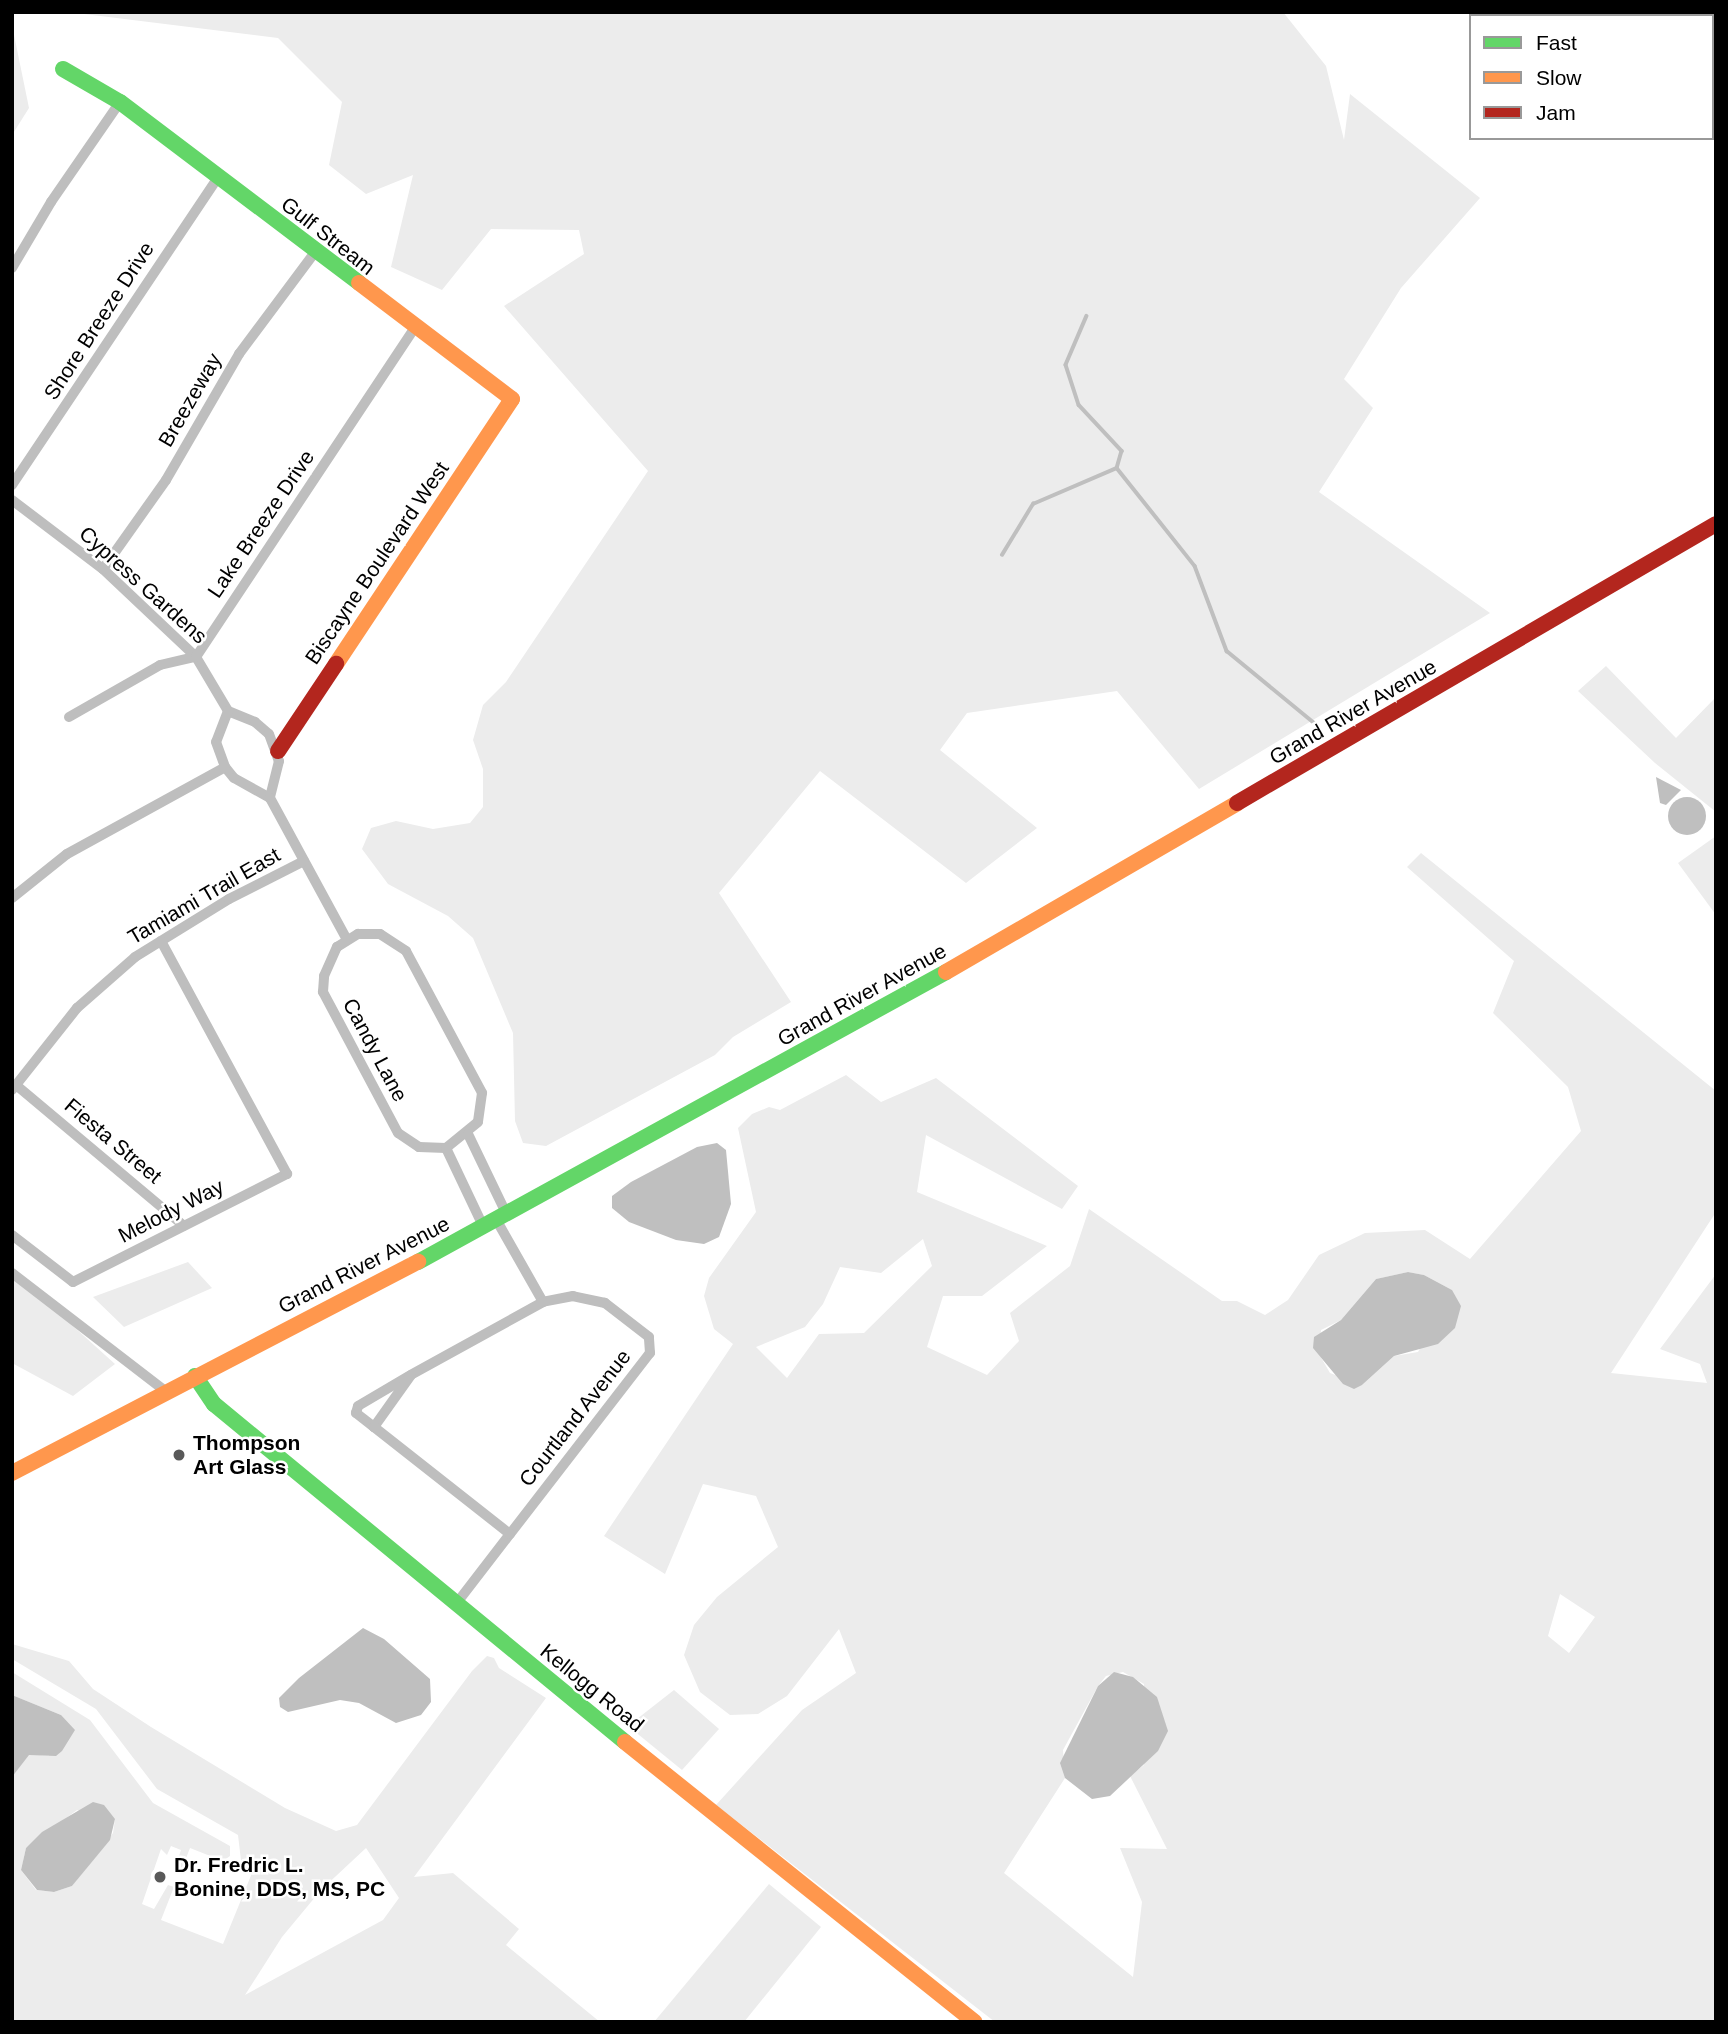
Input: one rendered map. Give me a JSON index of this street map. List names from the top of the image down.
{
  "streets": {
    "street": [
      "Gulf Stream",
      "Shore Breeze Drive",
      "Breezeway",
      "Lake Breeze Drive",
      "Biscayne Boulevard West",
      "Cypress Gardens",
      "Grand River Avenue",
      "Tamiami Trail East",
      "Candy Lane",
      "Fiesta Street",
      "Melody Way",
      "Courtland Avenue",
      "Kellogg Road"
    ]
  },
  "crossings": [
    ["Gulf Stream", "Shore Breeze Drive"],
    ["Gulf Stream", "Breezeway"],
    ["Gulf Stream", "Lake Breeze Drive"],
    ["Gulf Stream", "Biscayne Boulevard West"],
    ["Breezeway", "Cypress Gardens"],
    ["Lake Breeze Drive", "Cypress Gardens"],
    ["Grand River Avenue", "Kellogg Road"],
    ["Tamiami Trail East", "Fiesta Street"],
    ["Tamiami Trail East", "Melody Way"],
    ["Fiesta Street", "Melody Way"],
    ["Courtland Avenue", "Kellogg Road"]
  ],
  "places": ["Thompson Art Glass", "Dr. Fredric L. Bonine, DDS, MS, PC"],
  "legend": ["Fast", "Slow", "Jam"]
}
